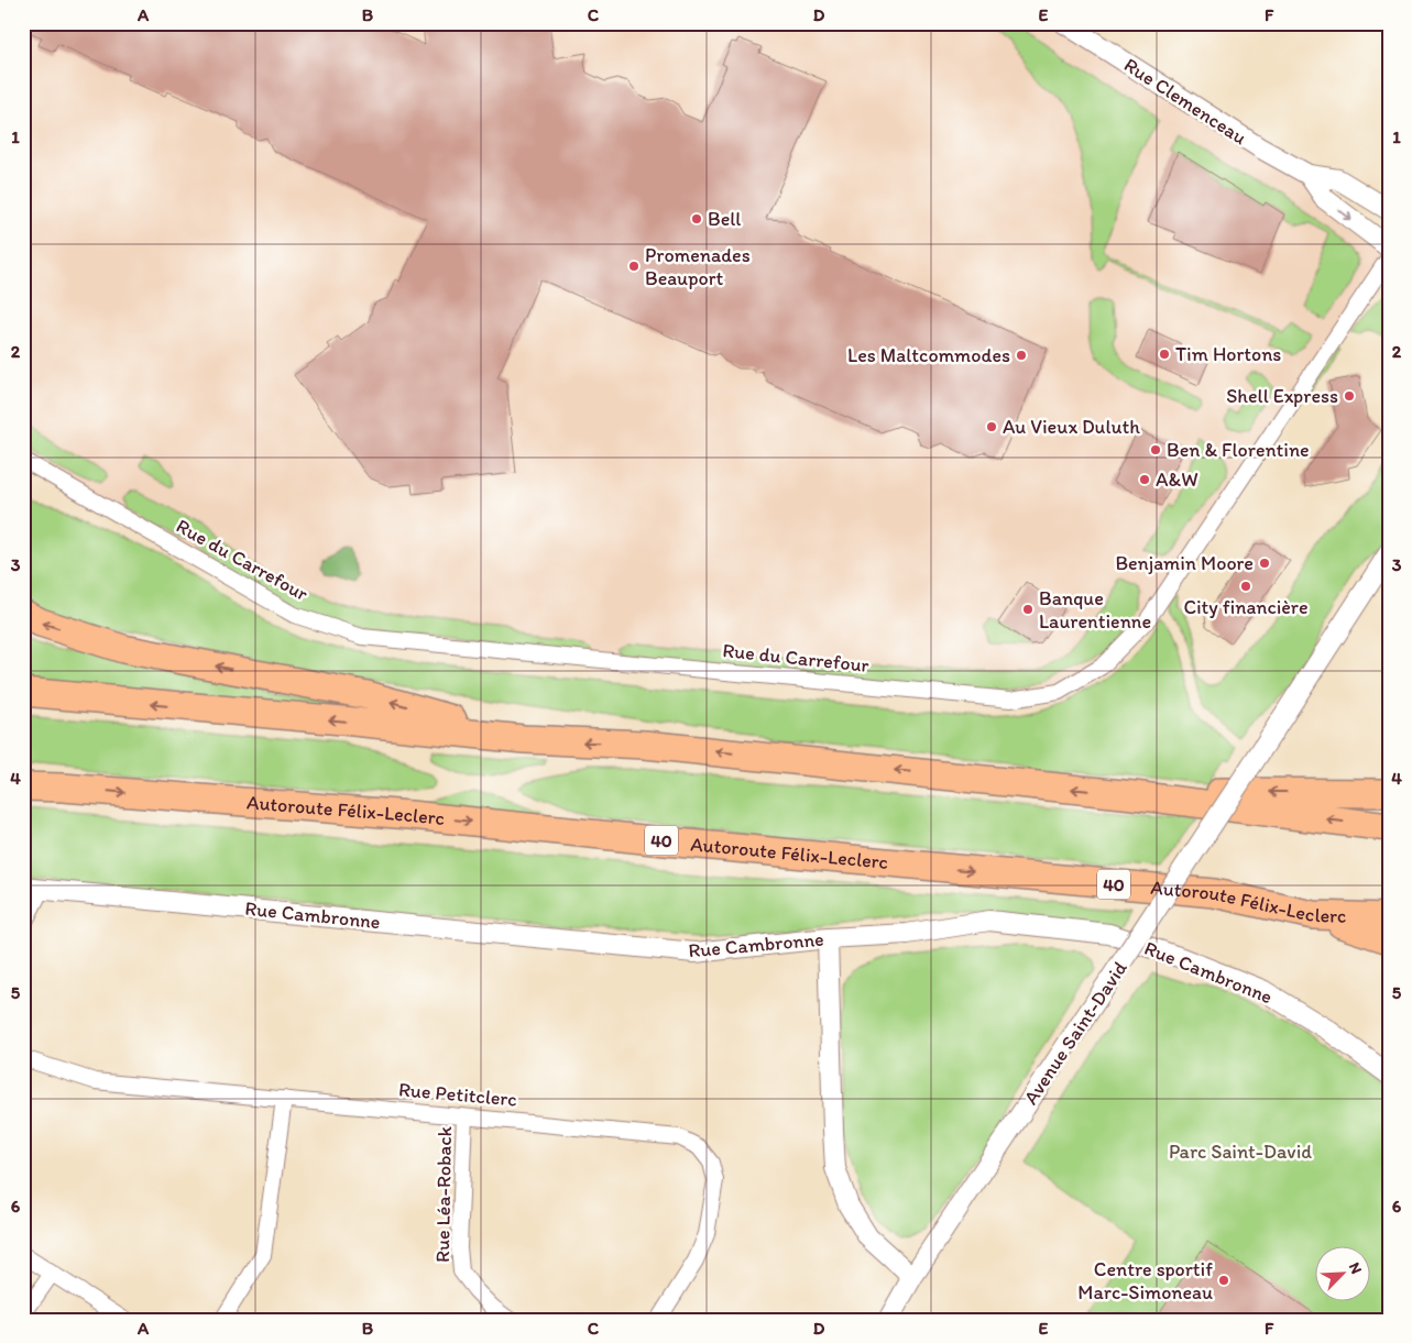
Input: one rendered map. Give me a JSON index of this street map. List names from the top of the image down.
{
  "streets": {
    "highway": ["Autoroute Félix-Leclerc", "40"],
    "street": [
      "Rue Clemenceau",
      "Rue du Carrefour",
      "Rue Cambronne",
      "Avenue Saint-David",
      "Rue Petitclerc",
      "Rue Léa-Roback"
    ]
  },
  "crossings": [
    ["Rue Petitclerc", "Rue Léa-Roback"]
  ],
  "parks": ["Parc Saint-David"],
  "places": [
    "Bell",
    "Promenades Beauport",
    "Tim Hortons",
    "Les Maltcommodes",
    "Shell Express",
    "Au Vieux Duluth",
    "Ben & Florentine",
    "A&W",
    "Benjamin Moore",
    "City financière",
    "Banque Laurentienne",
    "Centre sportif Marc-Simoneau"
  ],
  "north": "top right",
  "grid": {
    "columns": [
      "A",
      "B",
      "C",
      "D",
      "E",
      "F"
    ],
    "rows": [
      "1",
      "2",
      "3",
      "4",
      "5",
      "6"
    ]
  }
}
